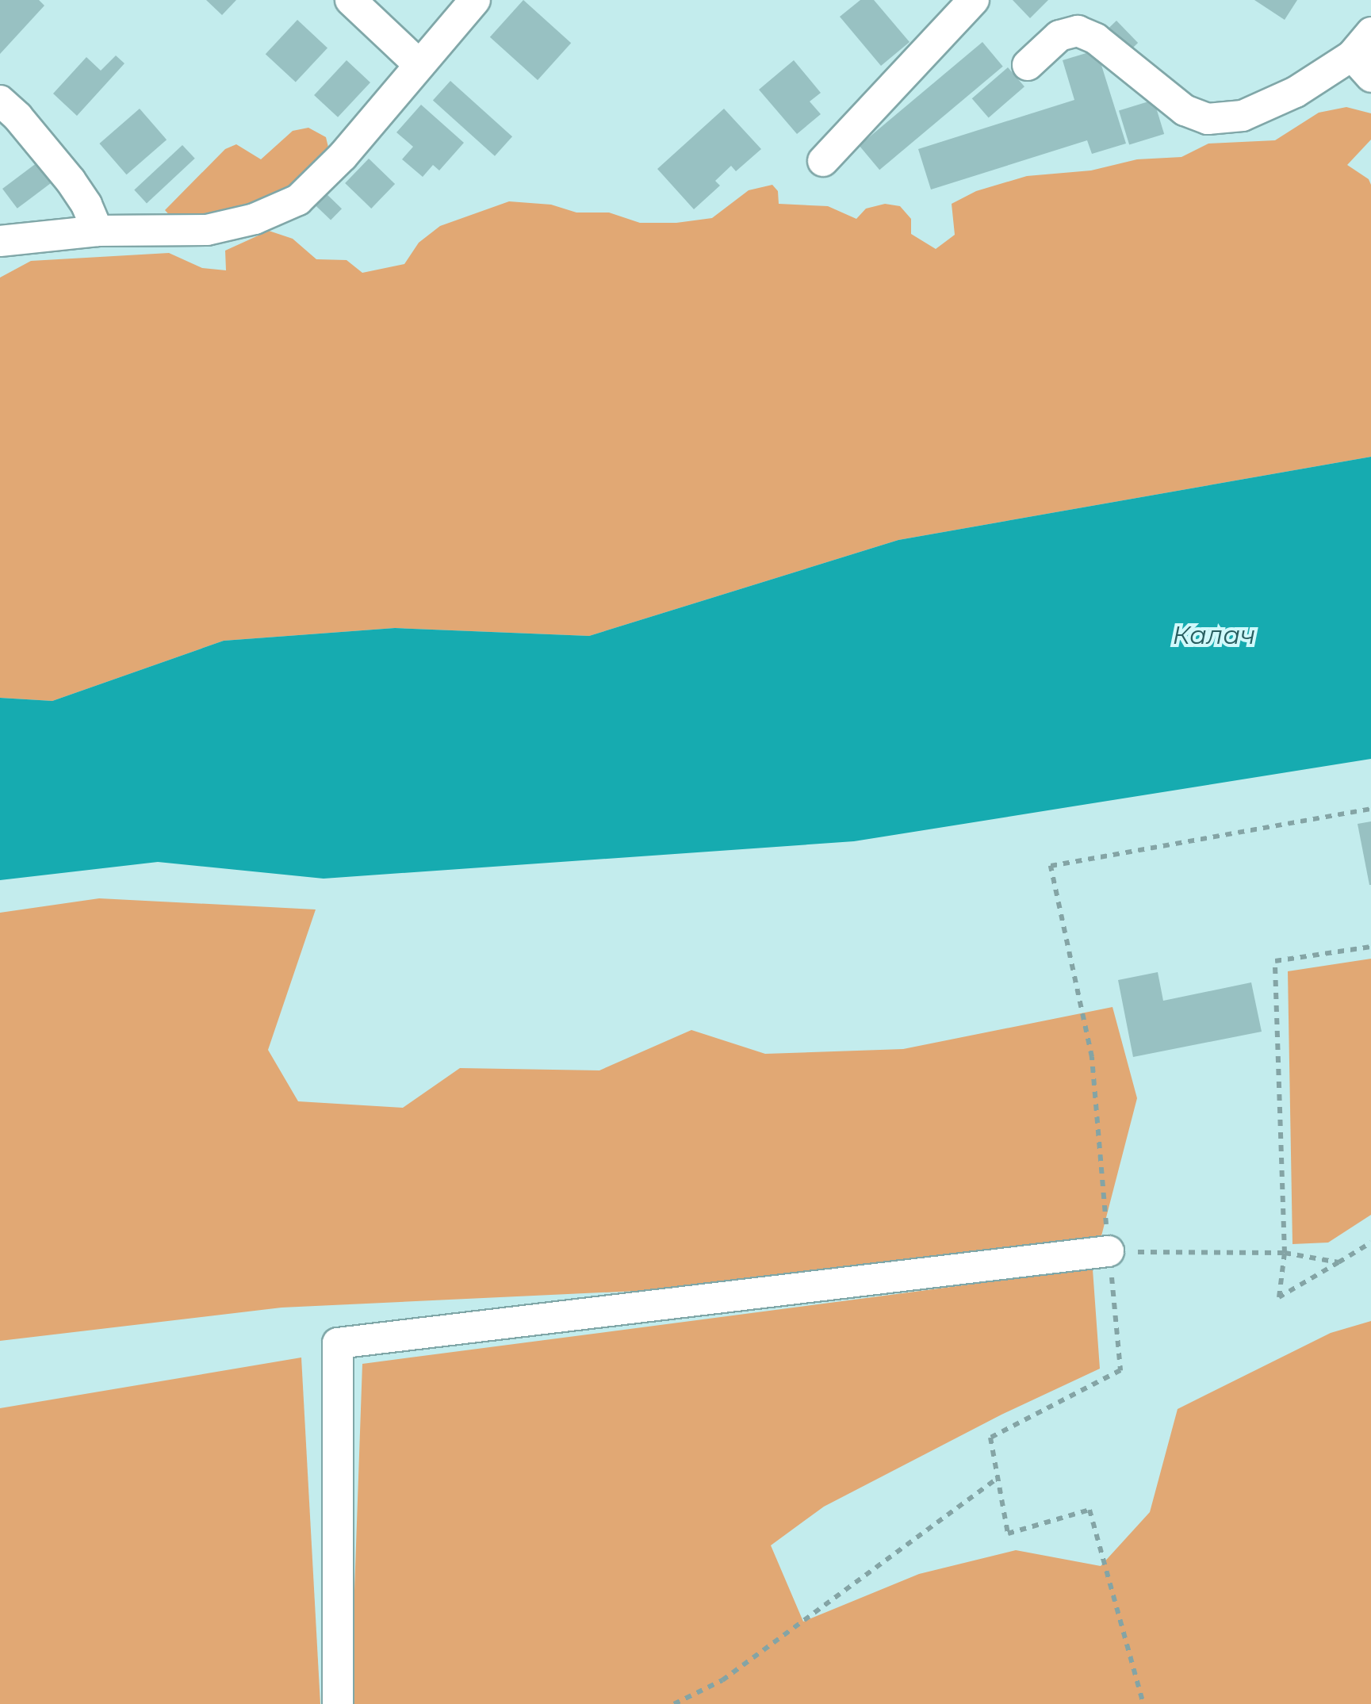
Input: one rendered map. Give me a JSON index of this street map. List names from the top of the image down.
{
  "water": ["Калач"]
}
